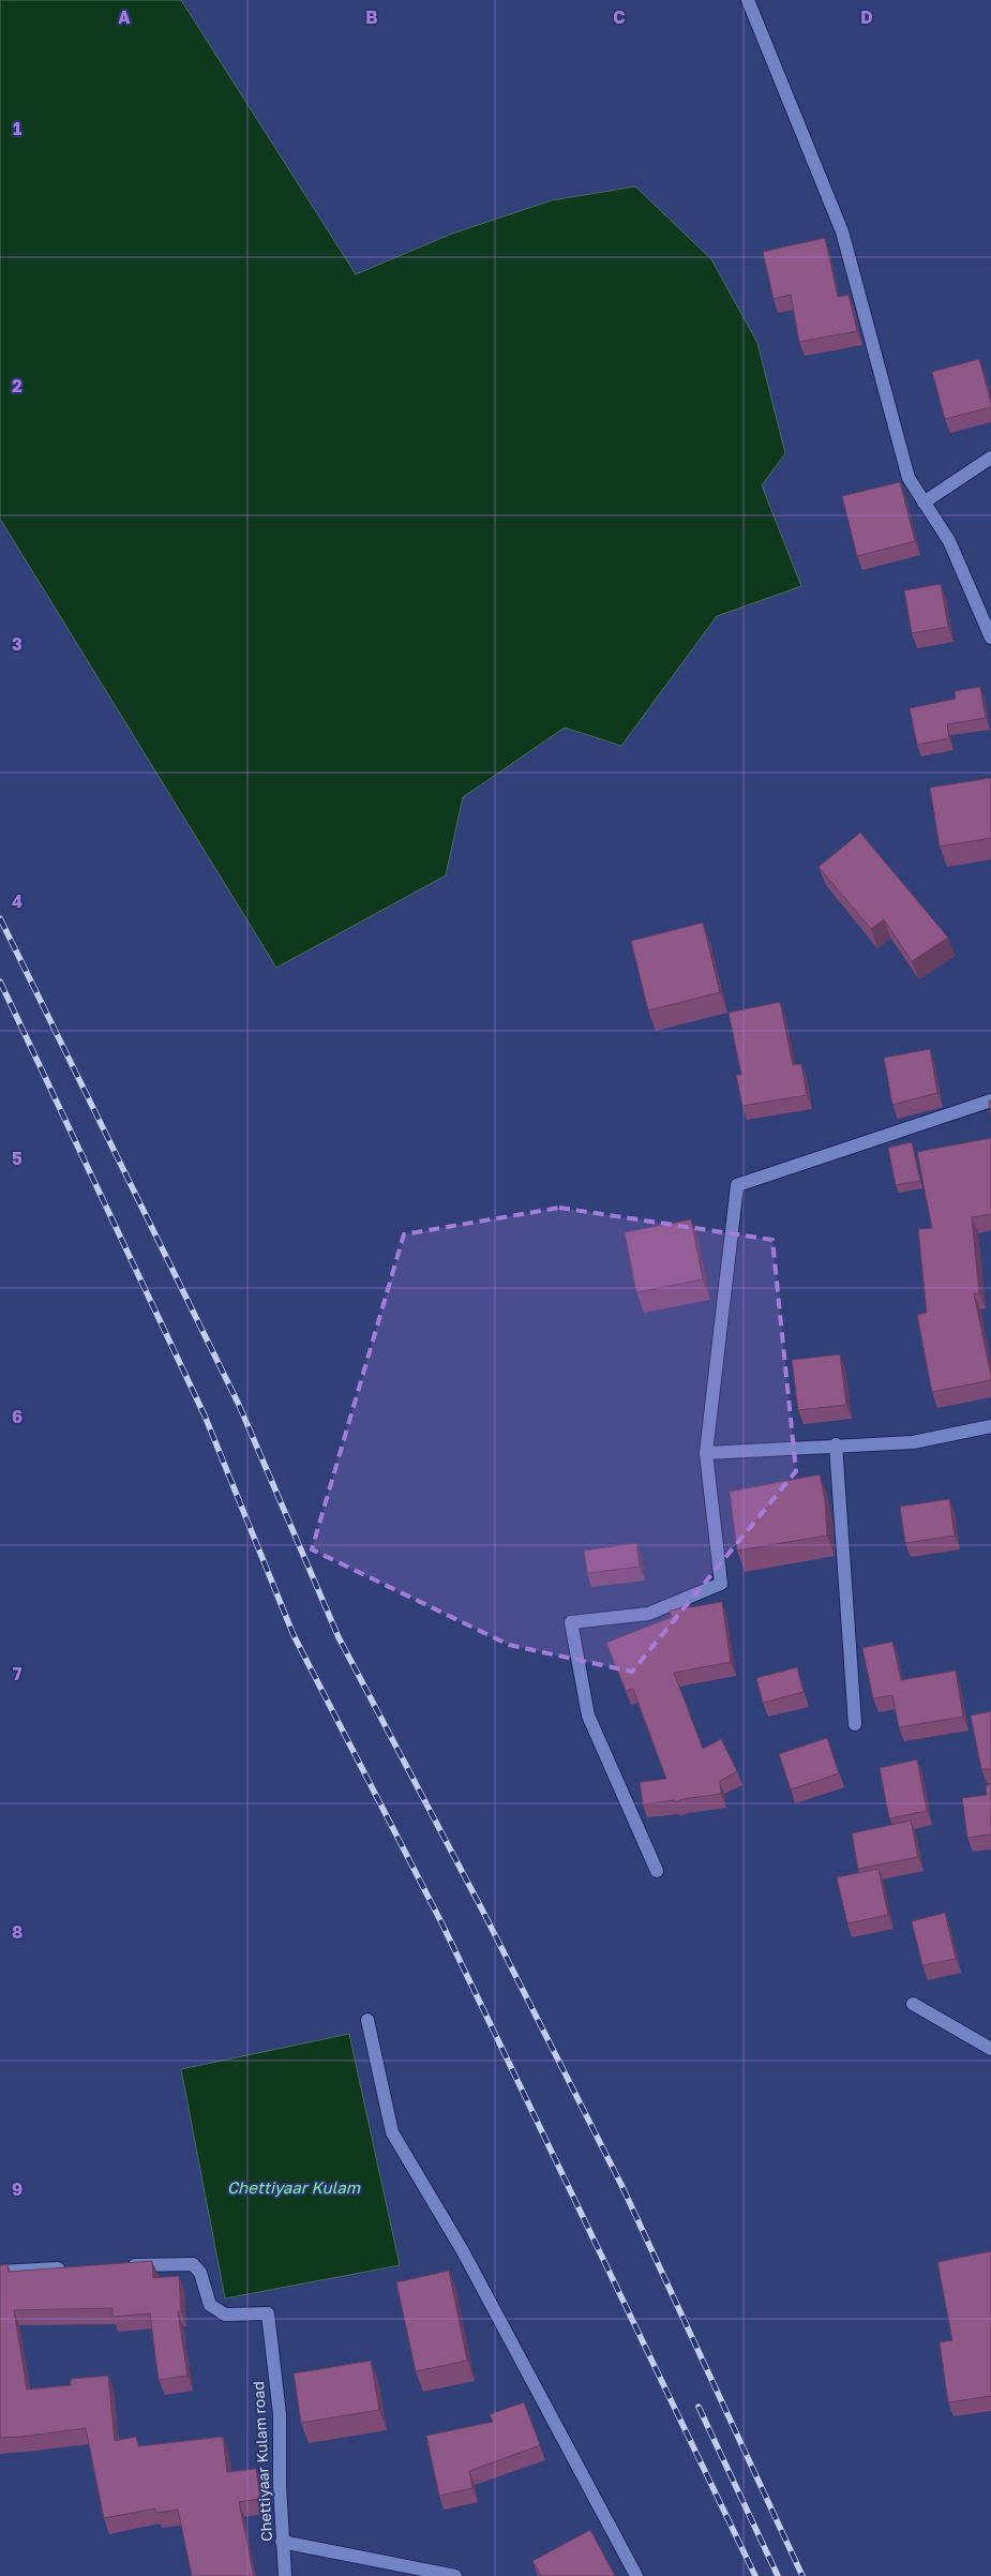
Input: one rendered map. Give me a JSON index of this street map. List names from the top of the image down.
{
  "streets": {
    "street": ["Chettiyaar Kulam road"]
  },
  "water": ["Chettiyaar Kulam"],
  "grid": {
    "columns": [
      "A",
      "B",
      "C",
      "D"
    ],
    "rows": [
      "1",
      "2",
      "3",
      "4",
      "5",
      "6",
      "7",
      "8",
      "9"
    ]
  }
}
